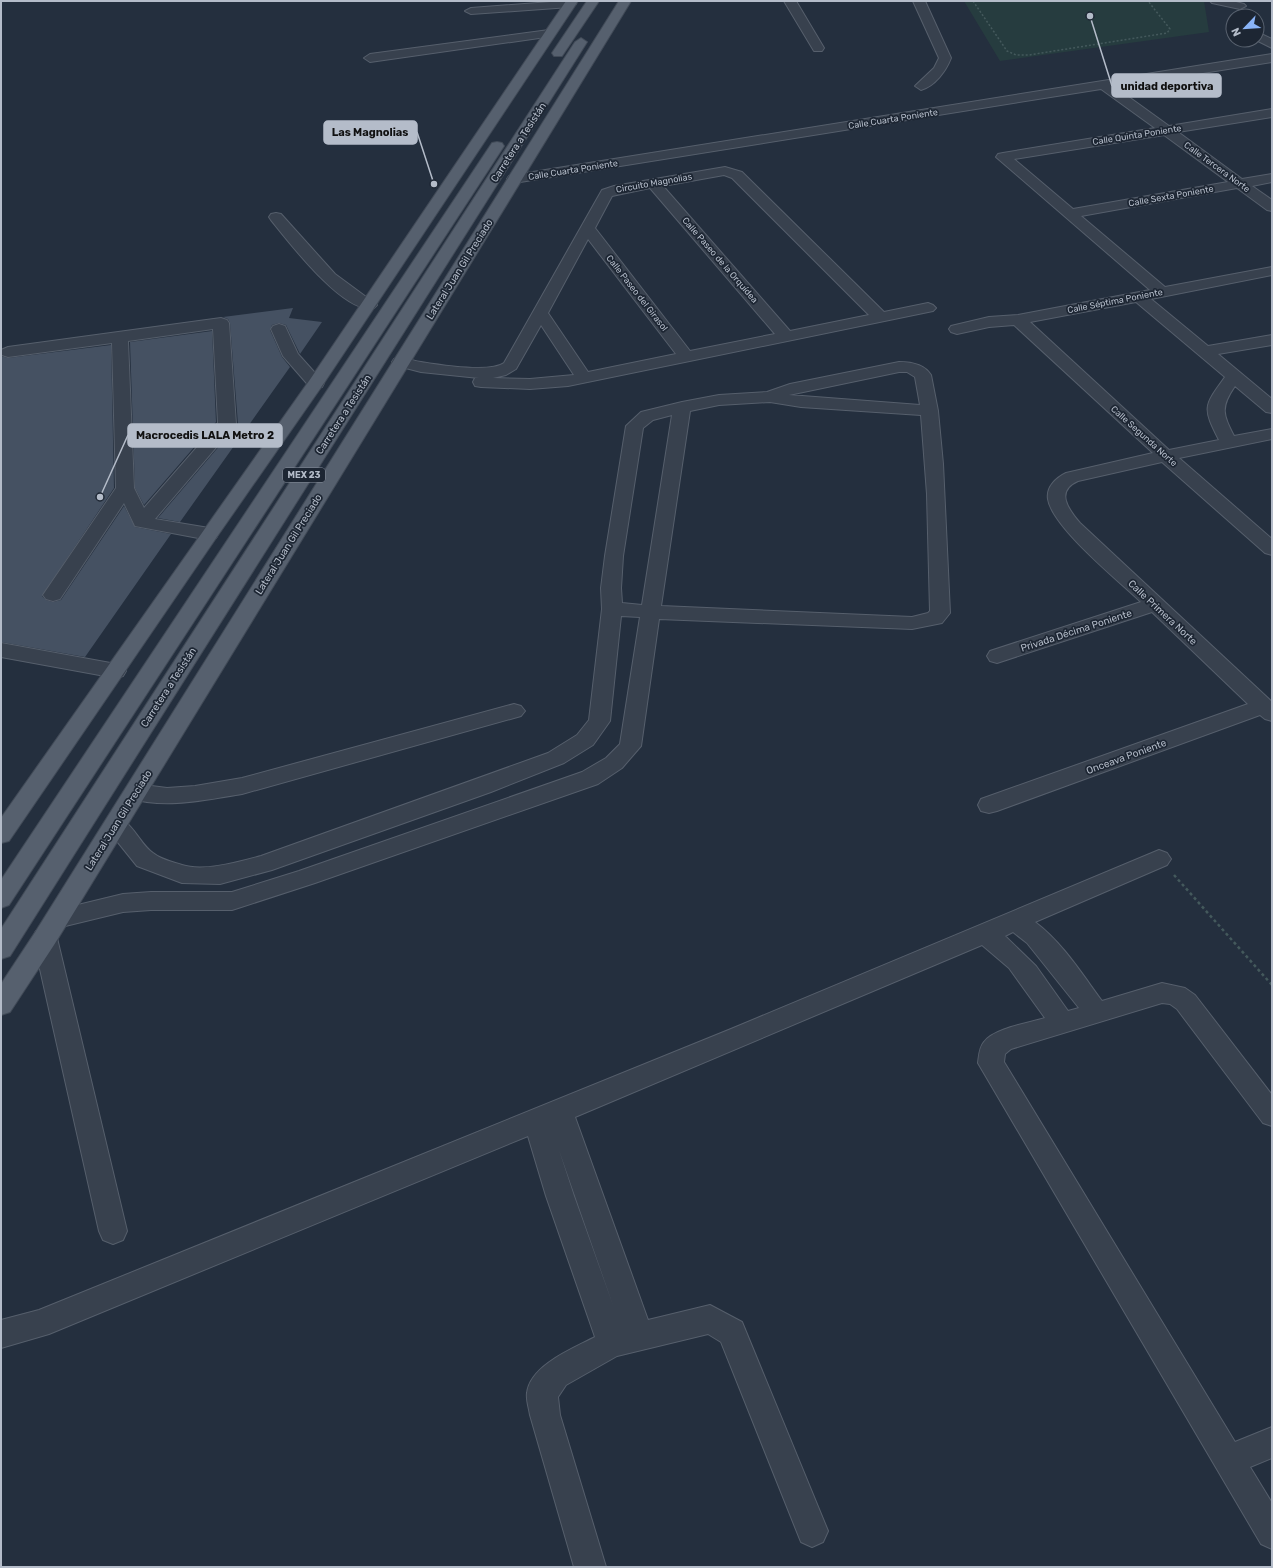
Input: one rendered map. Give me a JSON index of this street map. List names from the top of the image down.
{
  "streets": {
    "main road": ["Carretera a Tesistán", "Lateral Juan Gil Preciado", "MEX 23"],
    "street": [
      "Calle Cuarta Poniente",
      "Calle Quinta Poniente",
      "Calle Tercera Norte",
      "Circuito Magnolias",
      "Calle Sexta Poniente",
      "Calle Paseo de la Orquídea",
      "Calle Paseo del Girasol",
      "Calle Séptima Poniente",
      "Calle Segunda Norte",
      "Calle Primera Norte",
      "Privada Décima Poniente",
      "Onceava Poniente"
    ]
  },
  "crossings": [
    ["Calle Cuarta Poniente", "Calle Tercera Norte"],
    ["Calle Cuarta Poniente", "Lateral Juan Gil Preciado"],
    ["Calle Quinta Poniente", "Calle Tercera Norte"],
    ["Calle Quinta Poniente", "Calle Sexta Poniente"],
    ["Calle Tercera Norte", "Calle Sexta Poniente"],
    ["Circuito Magnolias", "Calle Paseo de la Orquídea"],
    ["Circuito Magnolias", "Lateral Juan Gil Preciado"],
    ["Circuito Magnolias", "Calle Paseo del Girasol"],
    ["Calle Séptima Poniente", "Calle Segunda Norte"],
    ["Calle Segunda Norte", "Calle Primera Norte"],
    ["Calle Primera Norte", "Privada Décima Poniente"],
    ["Calle Primera Norte", "Onceava Poniente"]
  ],
  "places": ["unidad deportiva", "Las Magnolias", "Macrocedis LALA Metro 2"],
  "north": "bottom left"
}
